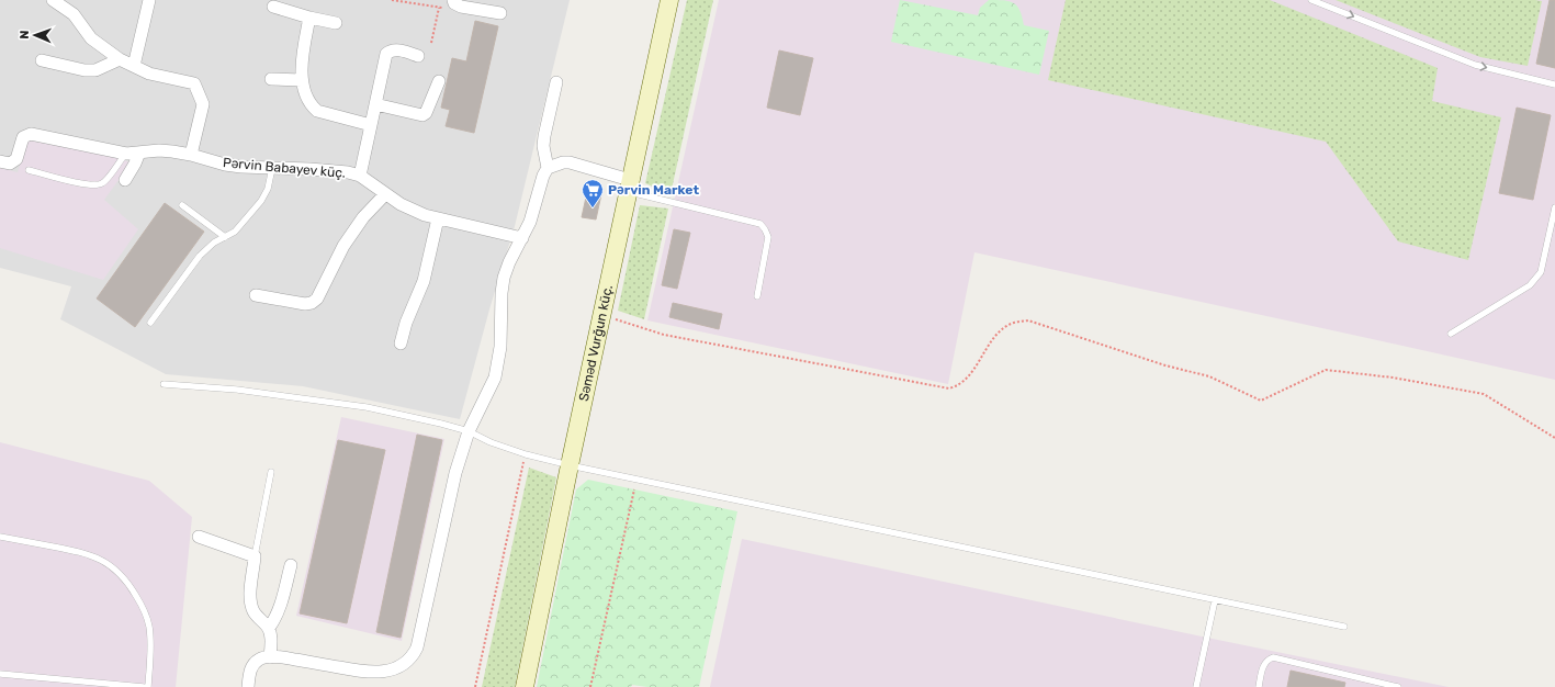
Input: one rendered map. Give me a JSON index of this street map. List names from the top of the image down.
{
  "streets": {
    "main road": ["Səməd Vurğun küç."],
    "street": ["Pərvin Babayev küç."]
  },
  "places": {
    "supermarket": ["Pərvin Market"]
  },
  "north": "left"
}
